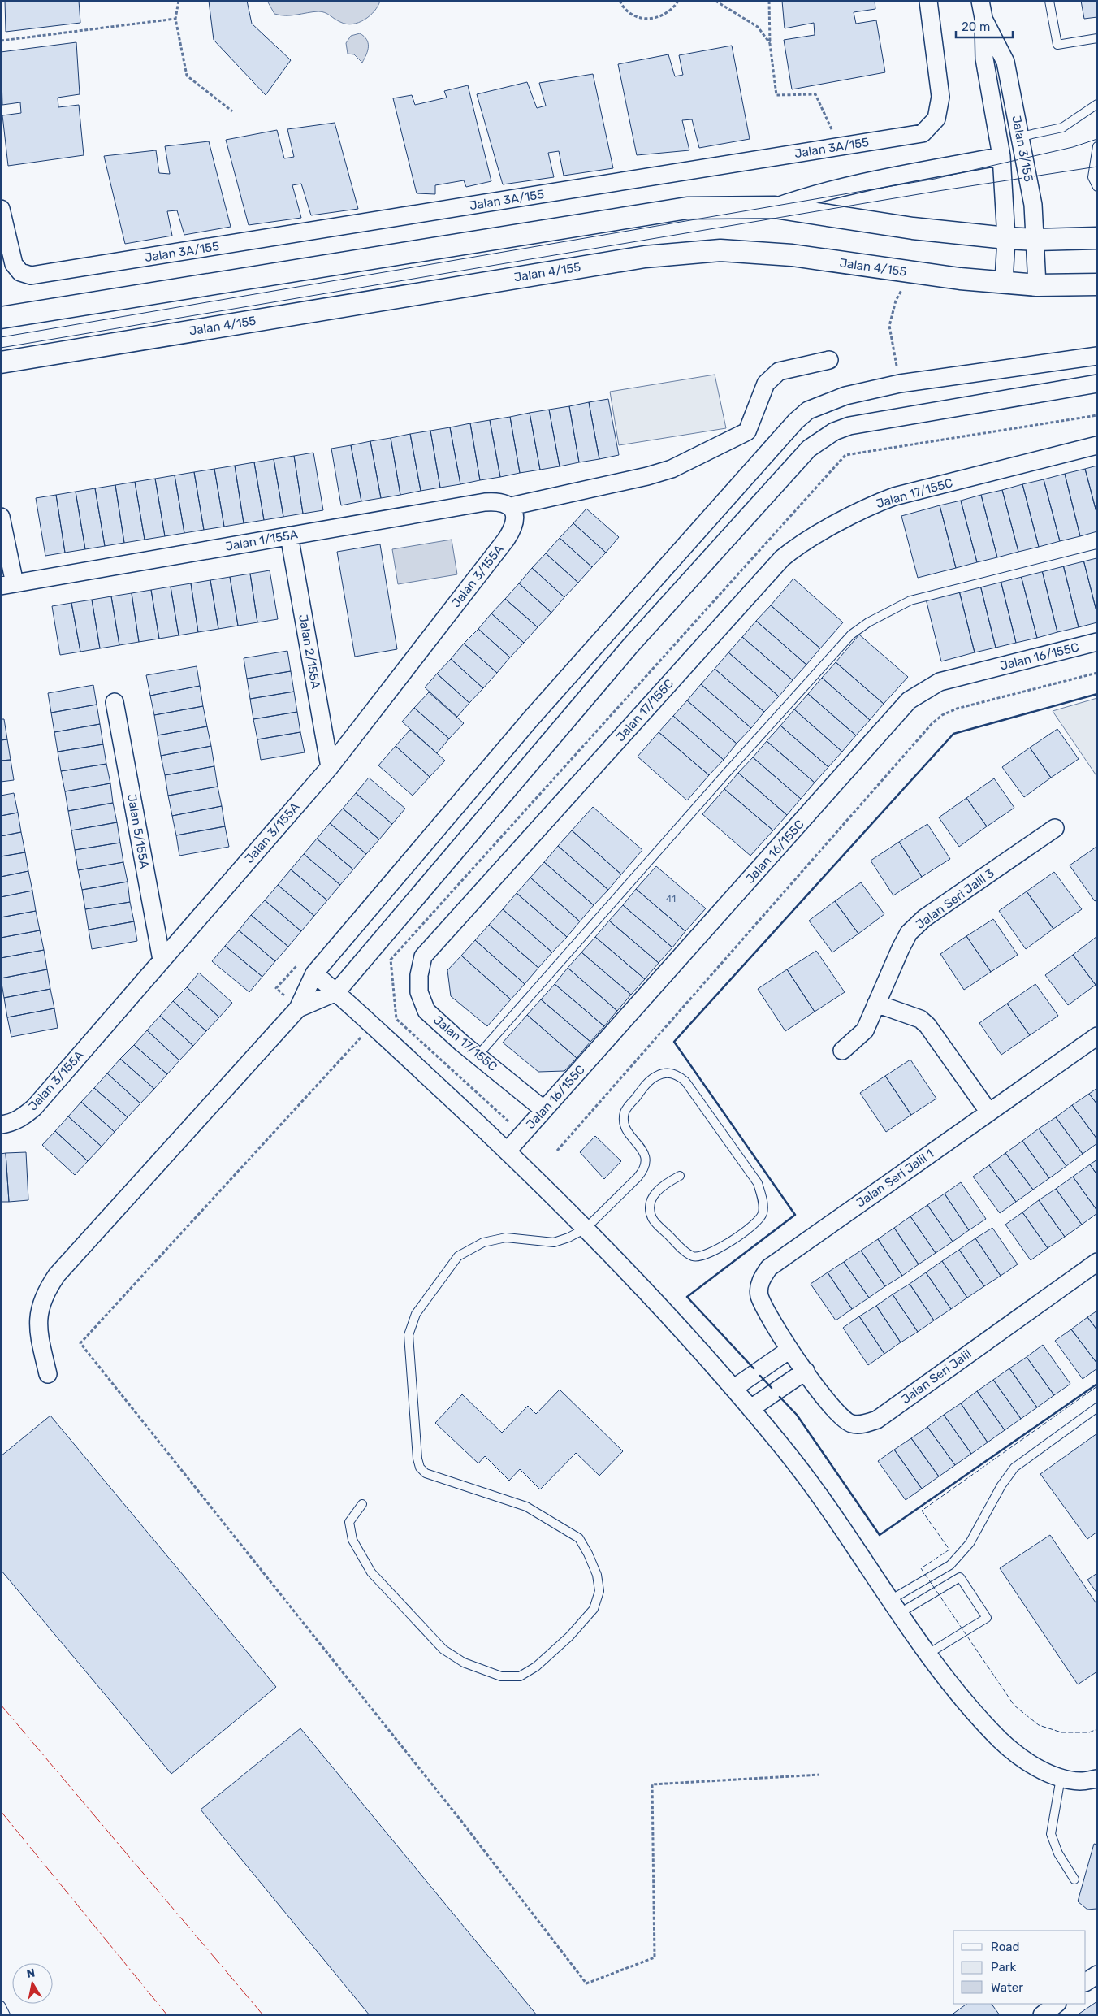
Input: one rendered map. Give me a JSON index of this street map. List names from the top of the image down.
{
  "streets": {
    "street": [
      "Jalan 3A/155",
      "Jalan 3/155",
      "Jalan 4/155",
      "Jalan 17/155C",
      "Jalan 1/155A",
      "Jalan 3/155A",
      "Jalan 2/155A",
      "Jalan 16/155C",
      "Jalan 5/155A",
      "Jalan Seri Jalil 3",
      "Jalan Seri Jalil 1",
      "Jalan Seri Jalil"
    ]
  },
  "crossings": [
    ["Jalan 3/155", "Jalan 4/155"],
    ["Jalan 17/155C", "Jalan 16/155C"],
    ["Jalan 1/155A", "Jalan 3/155A"],
    ["Jalan 1/155A", "Jalan 2/155A"],
    ["Jalan 3/155A", "Jalan 2/155A"],
    ["Jalan 3/155A", "Jalan 5/155A"],
    ["Jalan Seri Jalil 1", "Jalan Seri Jalil"]
  ],
  "house_numbers": ["41"],
  "legend": ["Road", "Park", "Water"],
  "scale_bar": "20 m",
  "north": "top"
}
